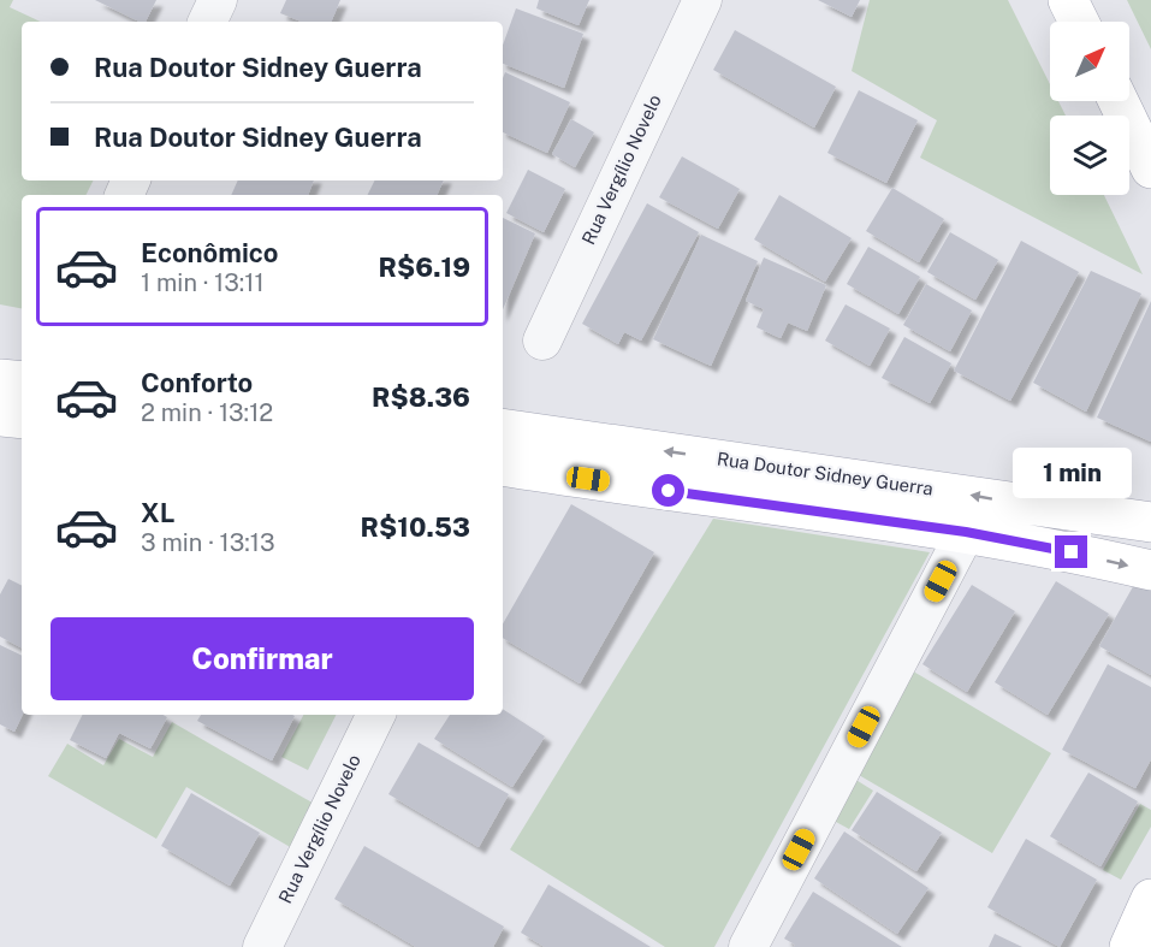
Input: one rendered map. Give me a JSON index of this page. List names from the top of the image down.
{
  "streets": {
    "main road": ["Rua Doutor Sidney Guerra"],
    "street": ["Rua Vergílio Novelo"]
  },
  "north": "top right",
  "page": {
    "banner": ["Rua Doutor Sidney Guerra", "Rua Doutor Sidney Guerra"],
    "list": [
      {
        "name": "Econômico",
        "note": "1 min · 13:11",
        "value": "R$6.19"
      },
      {
        "name": "Conforto",
        "note": "2 min · 13:12",
        "value": "R$8.36"
      },
      {
        "name": "XL",
        "note": "3 min · 13:13",
        "value": "R$10.53"
      }
    ],
    "bubble": "1 min",
    "buttons": "Confirmar"
  }
}
